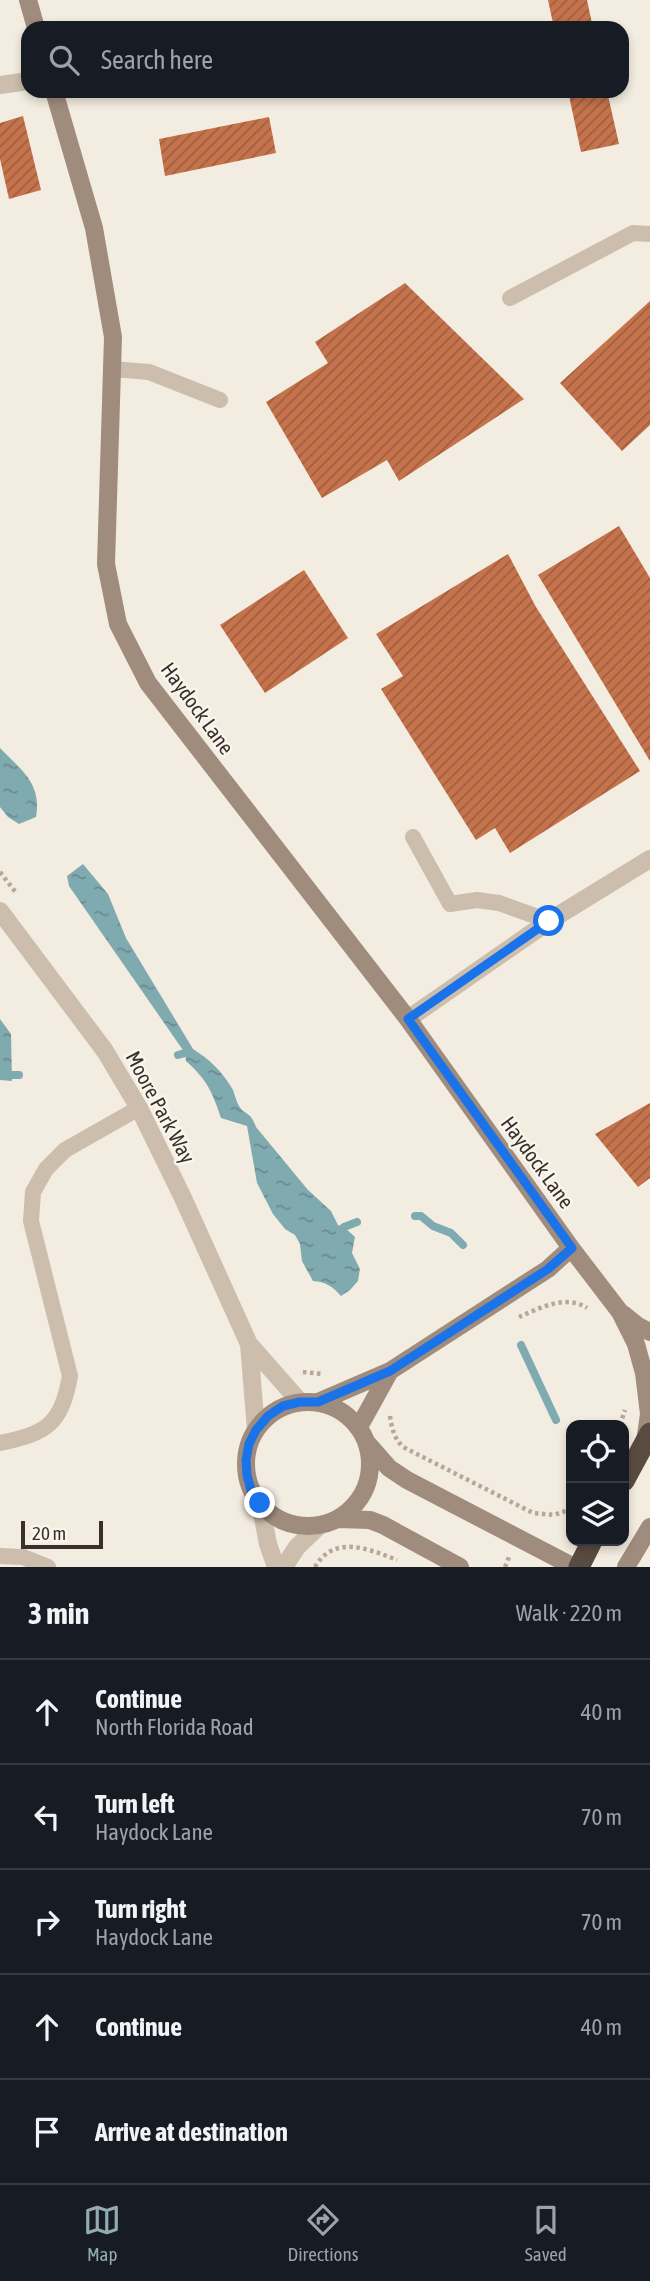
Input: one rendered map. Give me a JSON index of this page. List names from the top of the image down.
{
  "streets": {
    "street": ["Haydock Lane", "Moore Park Way"]
  },
  "scale_bar": "20 m",
  "page": {
    "search": "Search here",
    "scale": "20 m",
    "heading": ["3 min", "Walk · 220 m"],
    "list": [
      ["Continue", "North Florida Road", "40 m"],
      ["Turn left", "Haydock Lane", "70 m"],
      ["Turn right", "Haydock Lane", "70 m"],
      ["Continue", "40 m"],
      "Arrive at destination"
    ],
    "nav": ["Map", "Directions", "Saved"]
  }
}
